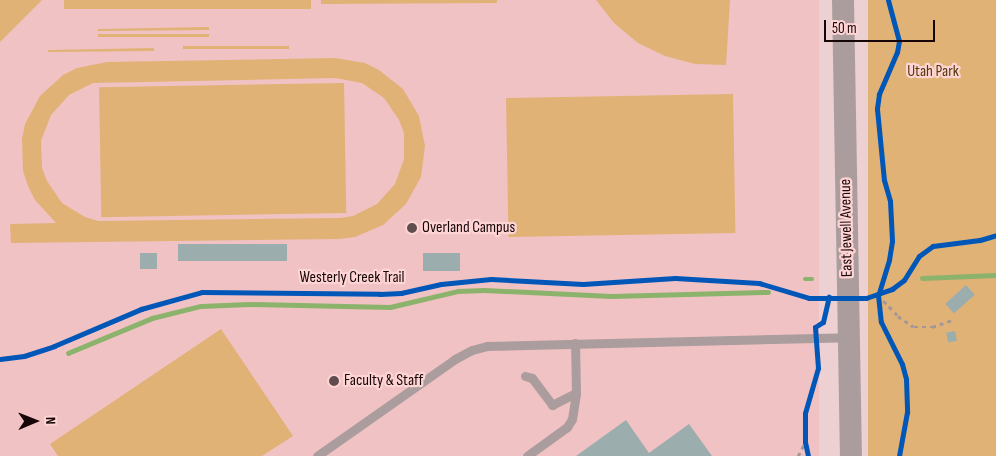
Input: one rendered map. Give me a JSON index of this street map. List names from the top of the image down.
{
  "streets": {
    "street": ["East Jewell Avenue"],
    "cycle path": ["Westerly Creek Trail"]
  },
  "parks": ["Utah Park"],
  "places": ["Overland Campus", "Faculty & Staff"],
  "scale_bar": "50 m",
  "north": "right"
}
